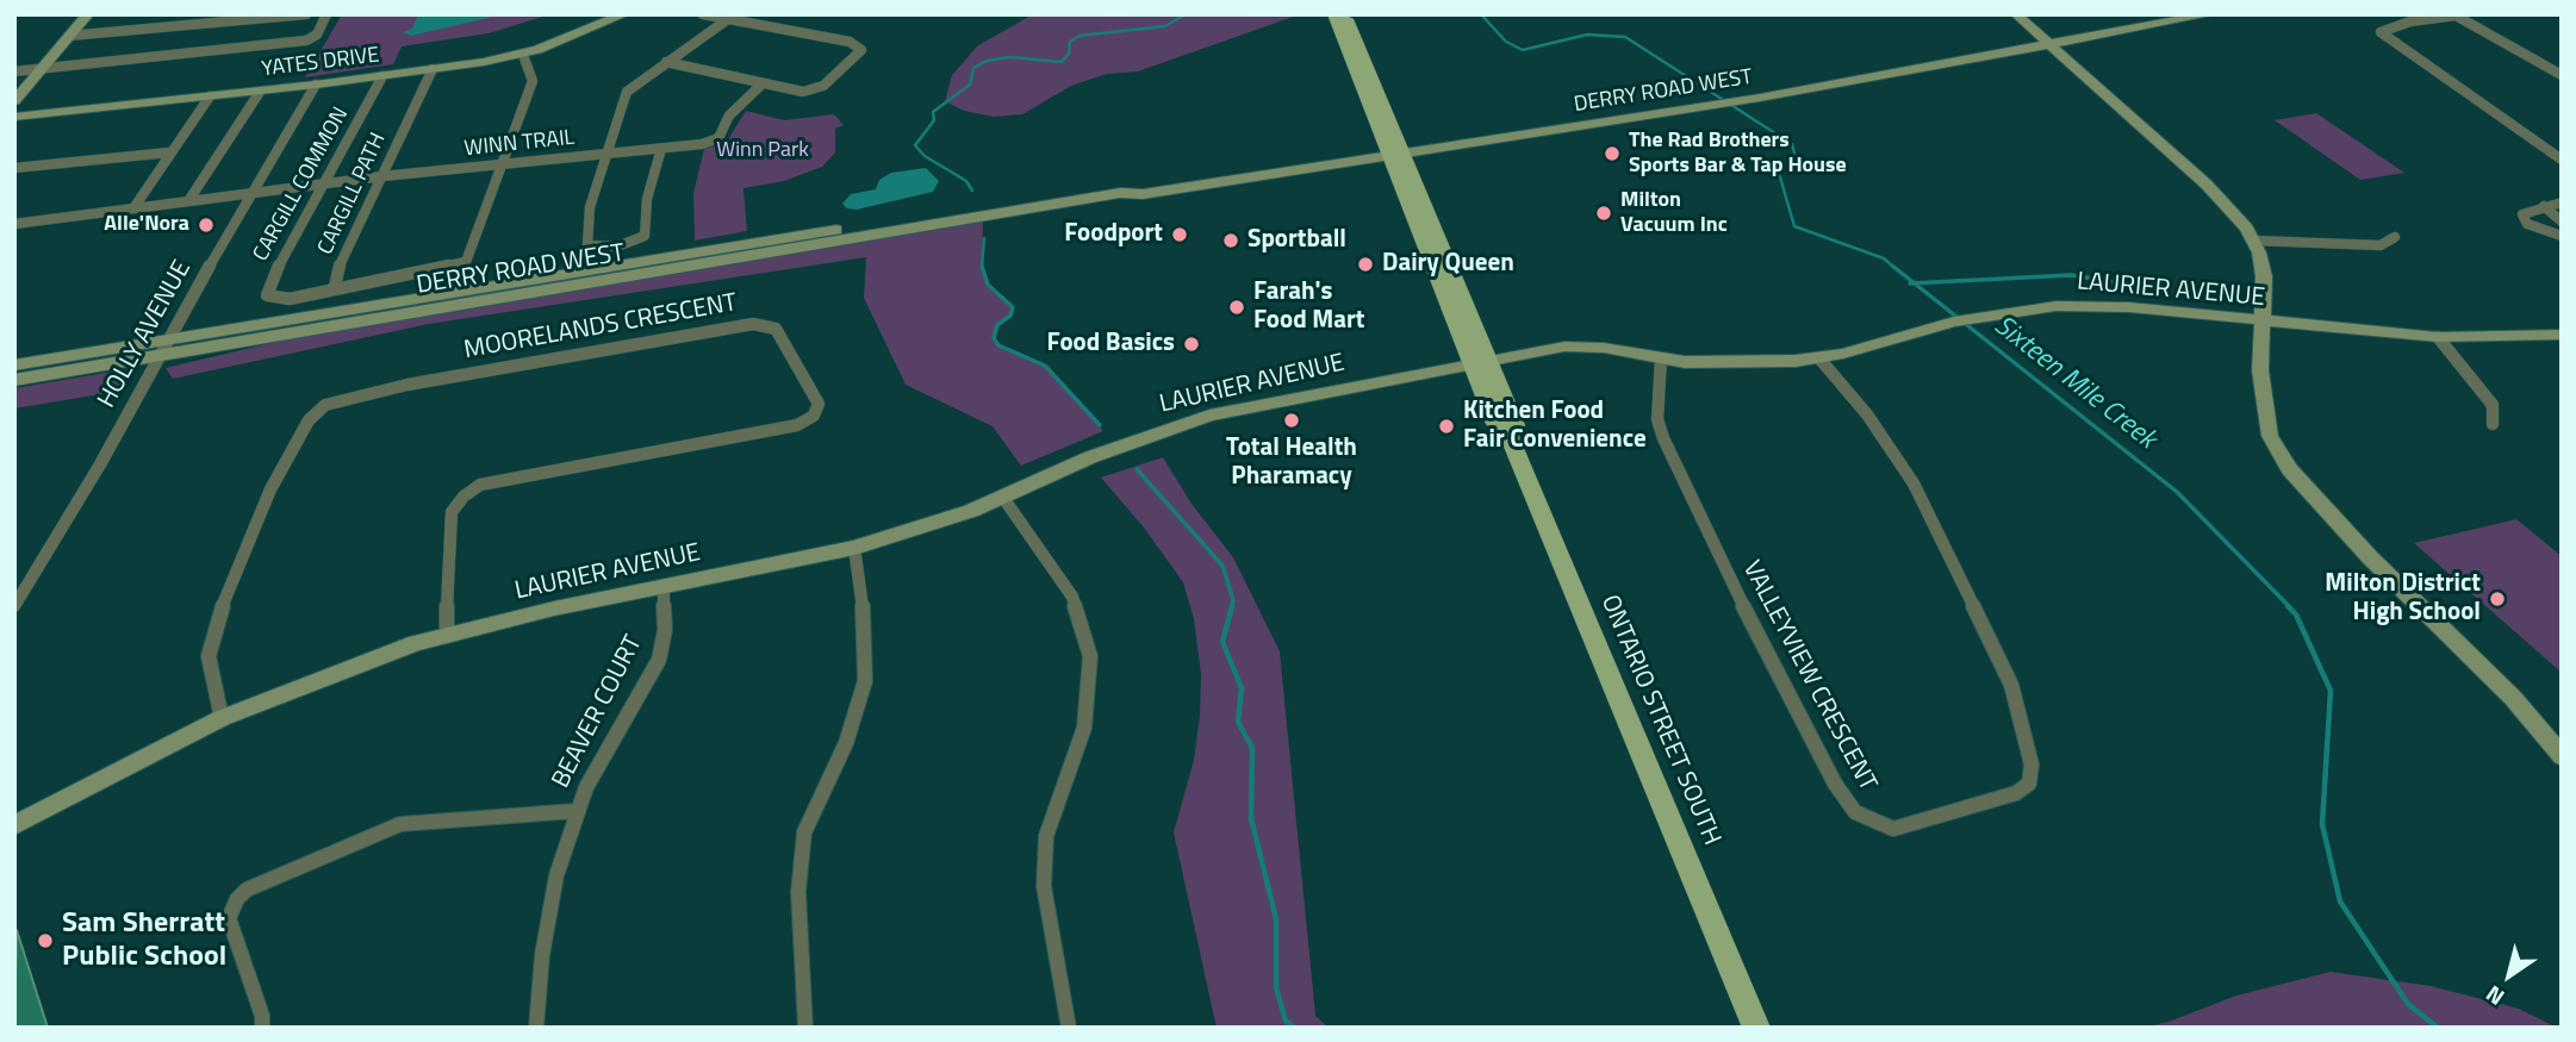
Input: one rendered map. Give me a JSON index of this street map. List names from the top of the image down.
{
  "streets": {
    "main road": ["ONTARIO STREET SOUTH"],
    "street": [
      "YATES DRIVE",
      "DERRY ROAD WEST",
      "WINN TRAIL",
      "CARGILL COMMON",
      "CARGILL PATH",
      "LAURIER AVENUE",
      "MOORELANDS CRESCENT",
      "HOLLY AVENUE",
      "VALLEYVIEW CRESCENT",
      "BEAVER COURT"
    ]
  },
  "crossings": [
    ["YATES DRIVE", "CARGILL COMMON"],
    ["YATES DRIVE", "CARGILL PATH"],
    ["YATES DRIVE", "HOLLY AVENUE"],
    ["DERRY ROAD WEST", "HOLLY AVENUE"],
    ["DERRY ROAD WEST", "ONTARIO STREET SOUTH"],
    ["WINN TRAIL", "CARGILL COMMON"],
    ["WINN TRAIL", "CARGILL PATH"],
    ["WINN TRAIL", "HOLLY AVENUE"],
    ["CARGILL COMMON", "CARGILL PATH"],
    ["LAURIER AVENUE", "MOORELANDS CRESCENT"],
    ["LAURIER AVENUE", "VALLEYVIEW CRESCENT"],
    ["LAURIER AVENUE", "BEAVER COURT"],
    ["LAURIER AVENUE", "ONTARIO STREET SOUTH"]
  ],
  "water": ["Sixteen Mile Creek"],
  "parks": ["Winn Park"],
  "places": [
    "The Rad Brothers Sports Bar & Tap House",
    "Milton Vacuum Inc",
    "Alle'Nora",
    "Foodport",
    "Sportball",
    "Dairy Queen",
    "Farah's Food Mart",
    "Food Basics",
    "Total Health Pharamacy",
    "Kitchen Food Fair Convenience",
    "Milton District High School",
    "Sam Sherratt Public School"
  ],
  "north": "bottom left"
}
